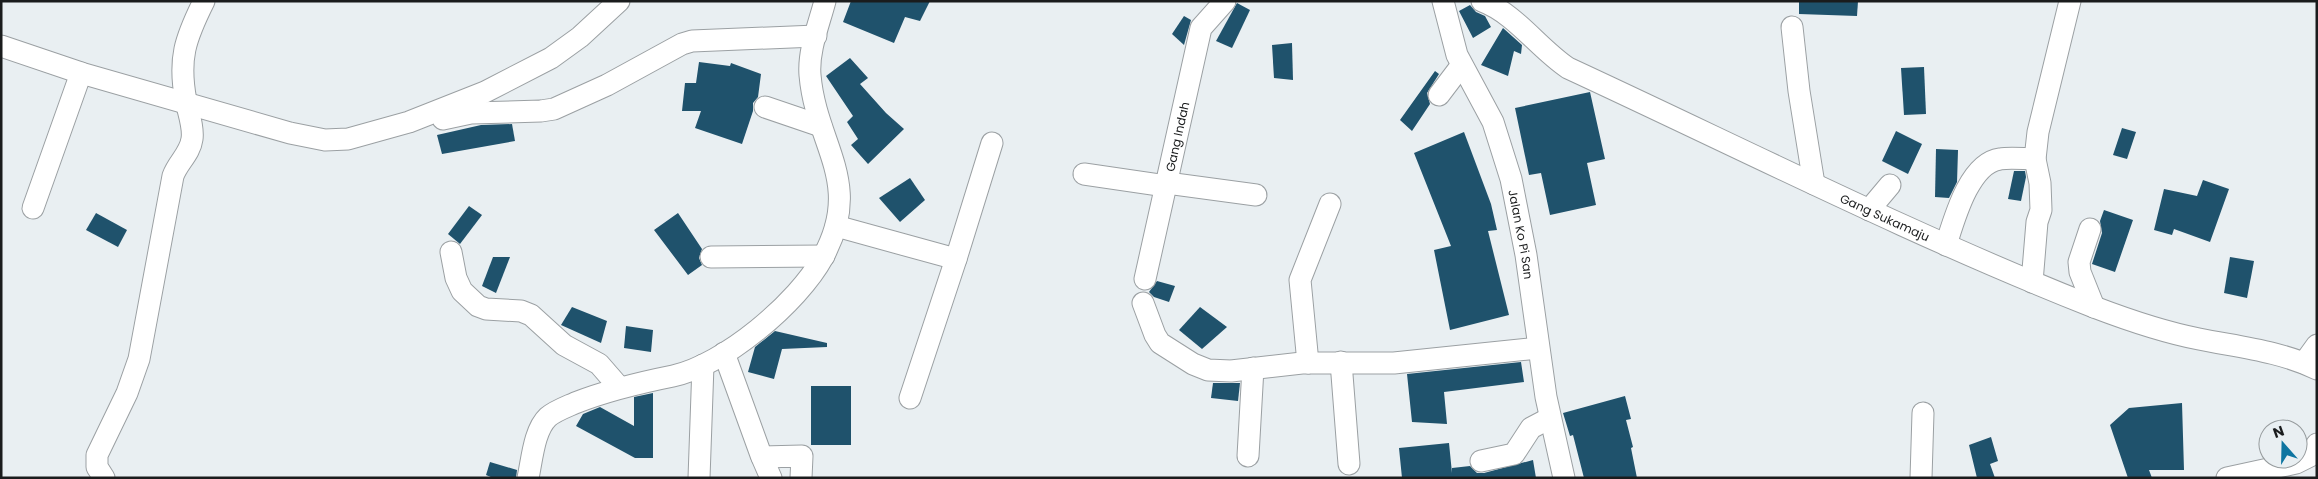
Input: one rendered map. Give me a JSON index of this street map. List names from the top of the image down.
{
  "streets": {
    "street": ["Gang Indah", "Gang Sukamaju", "Jalan Ko Pi San"]
  },
  "north": "top"
}
